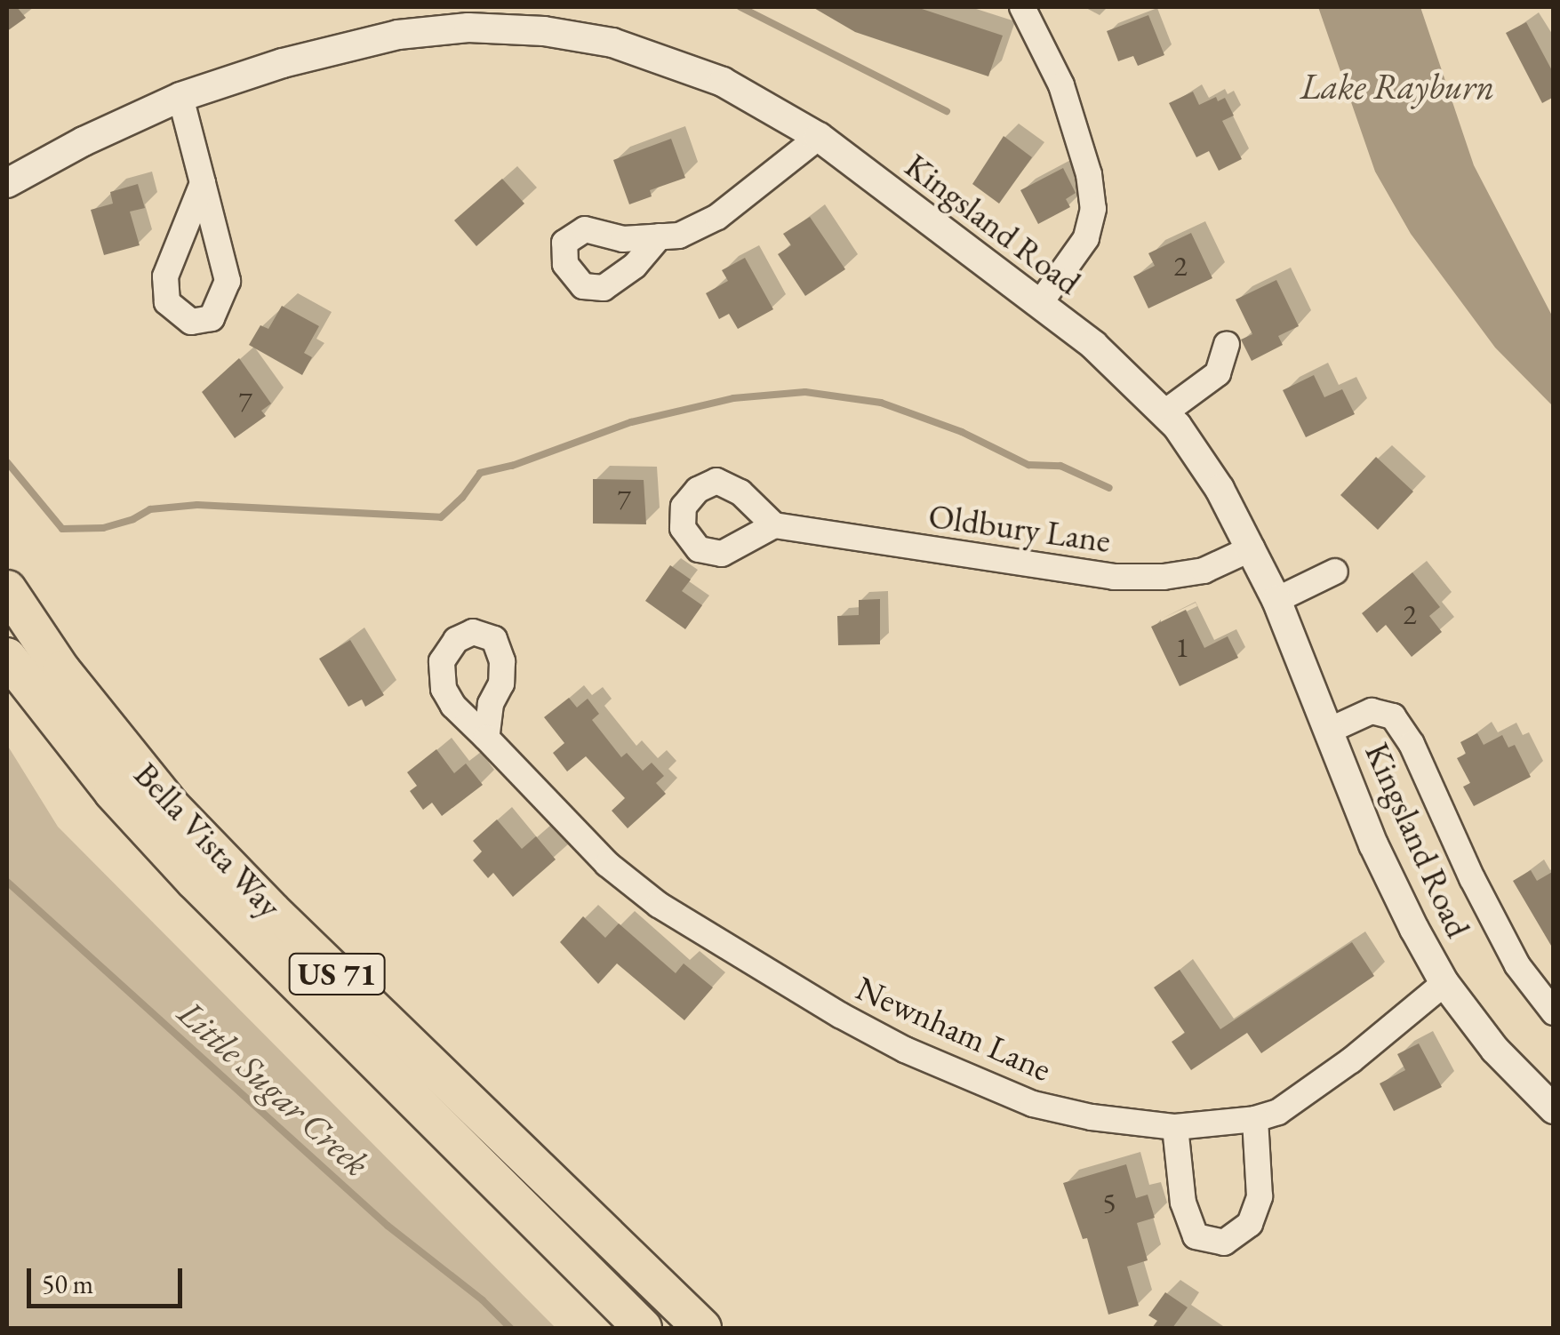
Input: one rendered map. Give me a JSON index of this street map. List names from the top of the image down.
{
  "streets": {
    "main road": ["Bella Vista Way", "US 71"],
    "street": ["Kingsland Road", "Oldbury Lane", "Newnham Lane"]
  },
  "crossings": [
    ["Kingsland Road", "Oldbury Lane"],
    ["Kingsland Road", "Newnham Lane"]
  ],
  "water": ["Lake Rayburn", "Little Sugar Creek"],
  "house_numbers": [
    "2",
    "7",
    "7",
    "2",
    "1",
    "5"
  ],
  "scale_bar": "50 m"
}
